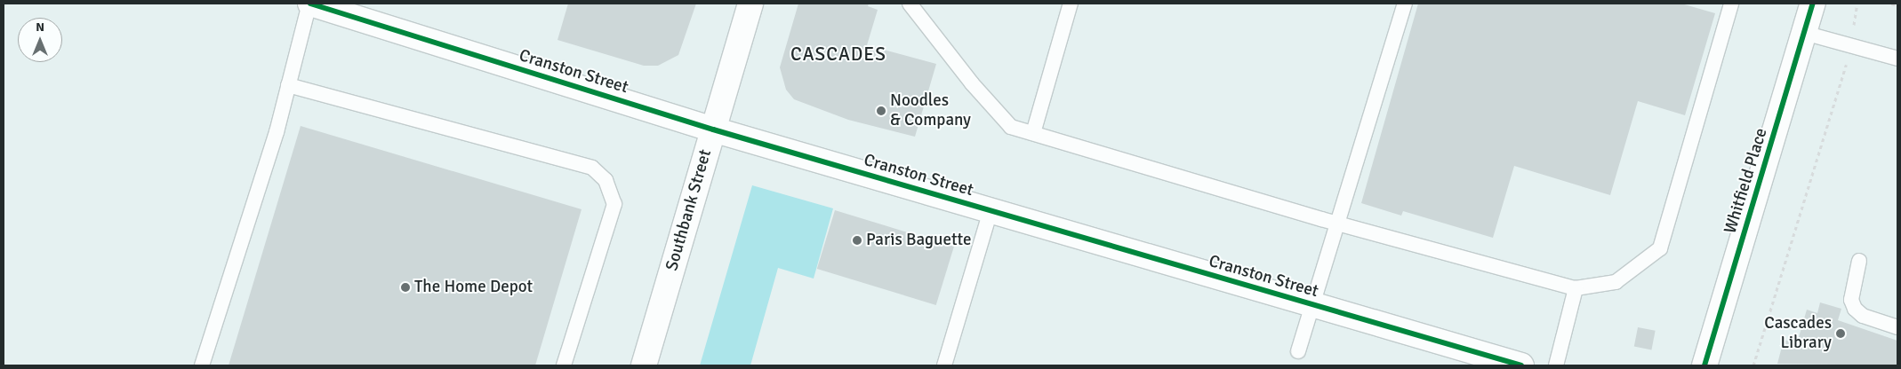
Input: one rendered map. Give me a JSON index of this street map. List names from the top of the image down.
{
  "streets": {
    "street": ["Cranston Street", "Whitfield Place", "Southbank Street"]
  },
  "crossings": [
    ["Cranston Street", "Southbank Street"]
  ],
  "districts": ["CASCADES"],
  "places": [
    "Noodles & Company",
    "Paris Baguette",
    "The Home Depot",
    "Cascades Library"
  ],
  "north": "top"
}
